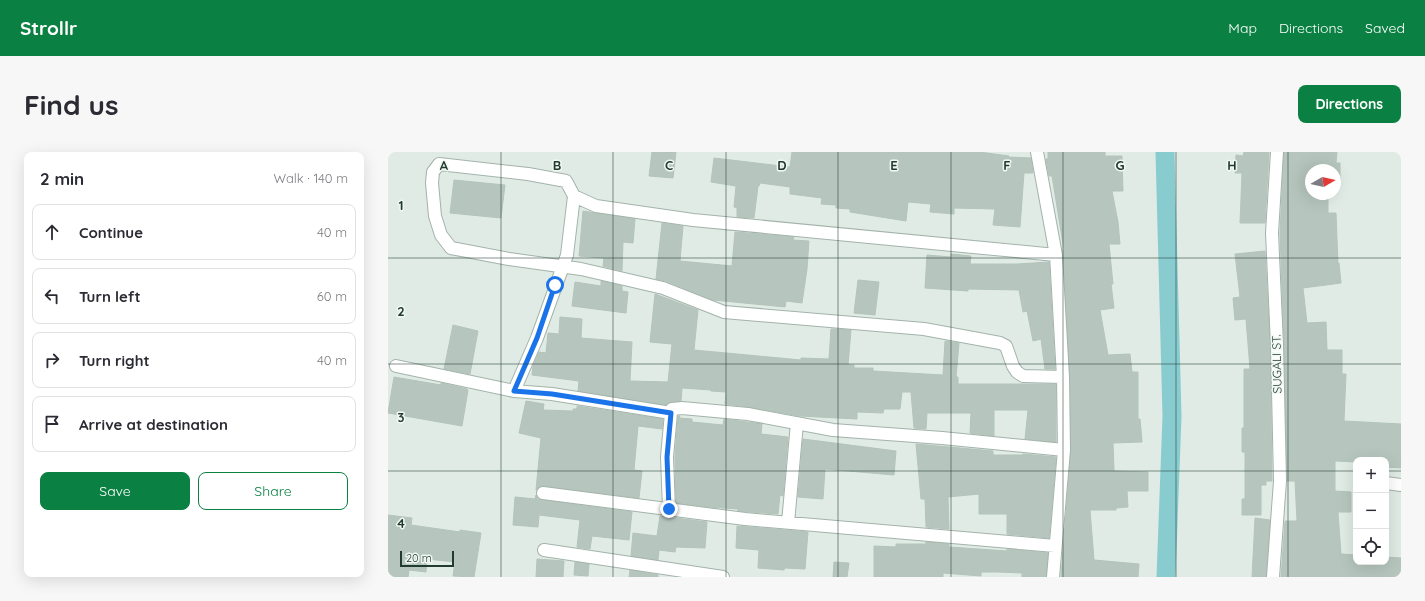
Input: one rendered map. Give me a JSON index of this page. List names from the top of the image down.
{
  "streets": {
    "street": ["SUGALI ST."]
  },
  "scale_bar": "20 m",
  "north": "right",
  "page": {
    "header": "Strollr",
    "nav": ["Map", "Directions", "Saved"],
    "buttons": [
      "Directions",
      ["Save", "Share"]
    ],
    "title": "Find us",
    "heading": ["2 min", "Walk · 140 m"],
    "list": [
      ["Continue", "40 m"],
      ["Turn left", "60 m"],
      ["Turn right", "40 m"],
      "Arrive at destination"
    ],
    "map_buttons": ["+", "−"],
    "scale": "20 m"
  },
  "grid": {
    "columns": [
      "A",
      "B",
      "C",
      "D",
      "E",
      "F",
      "G",
      "H"
    ],
    "rows": [
      "1",
      "2",
      "3",
      "4"
    ]
  }
}
